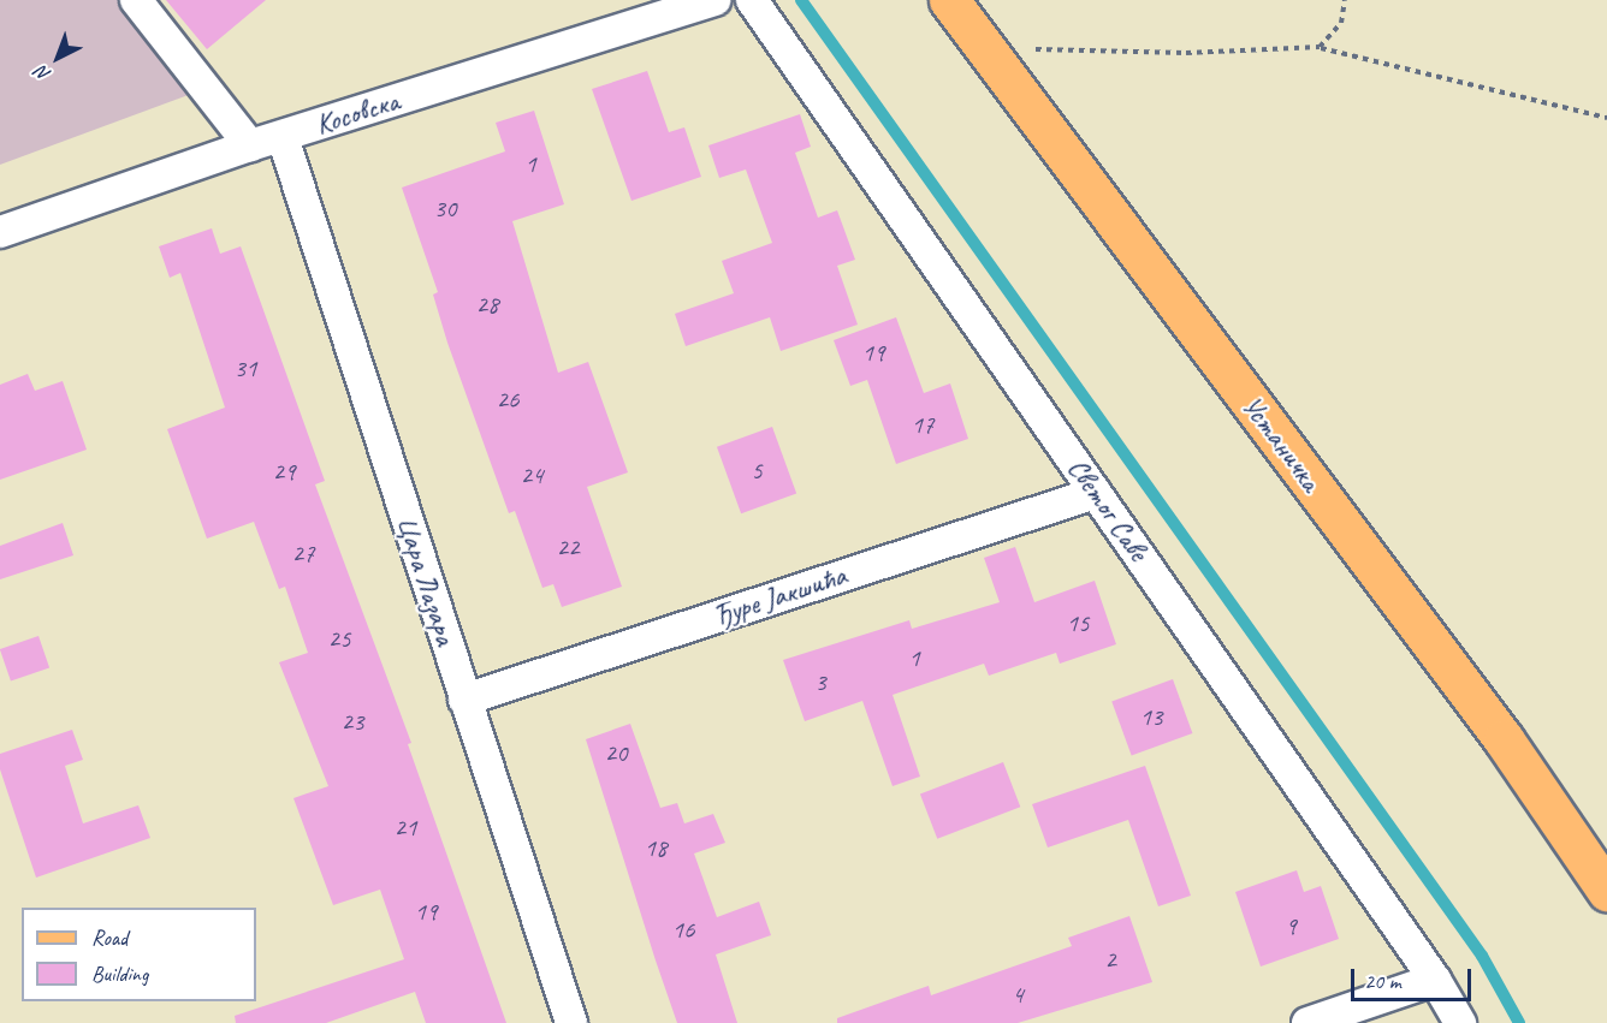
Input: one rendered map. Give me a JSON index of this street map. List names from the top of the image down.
{
  "streets": {
    "main road": ["Устаничка"],
    "street": [
      "Косовска",
      "Светог Саве",
      "Цара Лазара",
      "Ђуре Јакшића"
    ]
  },
  "crossings": [
    ["Косовска", "Цара Лазара"],
    ["Светог Саве", "Ђуре Јакшића"],
    ["Цара Лазара", "Ђуре Јакшића"]
  ],
  "house_numbers": [
    "1",
    "30",
    "28",
    "19",
    "31",
    "26",
    "17",
    "5",
    "29",
    "24",
    "22",
    "27",
    "15",
    "25",
    "1",
    "3",
    "13",
    "23",
    "20",
    "21",
    "18",
    "19",
    "9",
    "16",
    "2",
    "4"
  ],
  "legend": ["Road", "Building"],
  "scale_bar": "20 m",
  "north": "bottom left"
}
